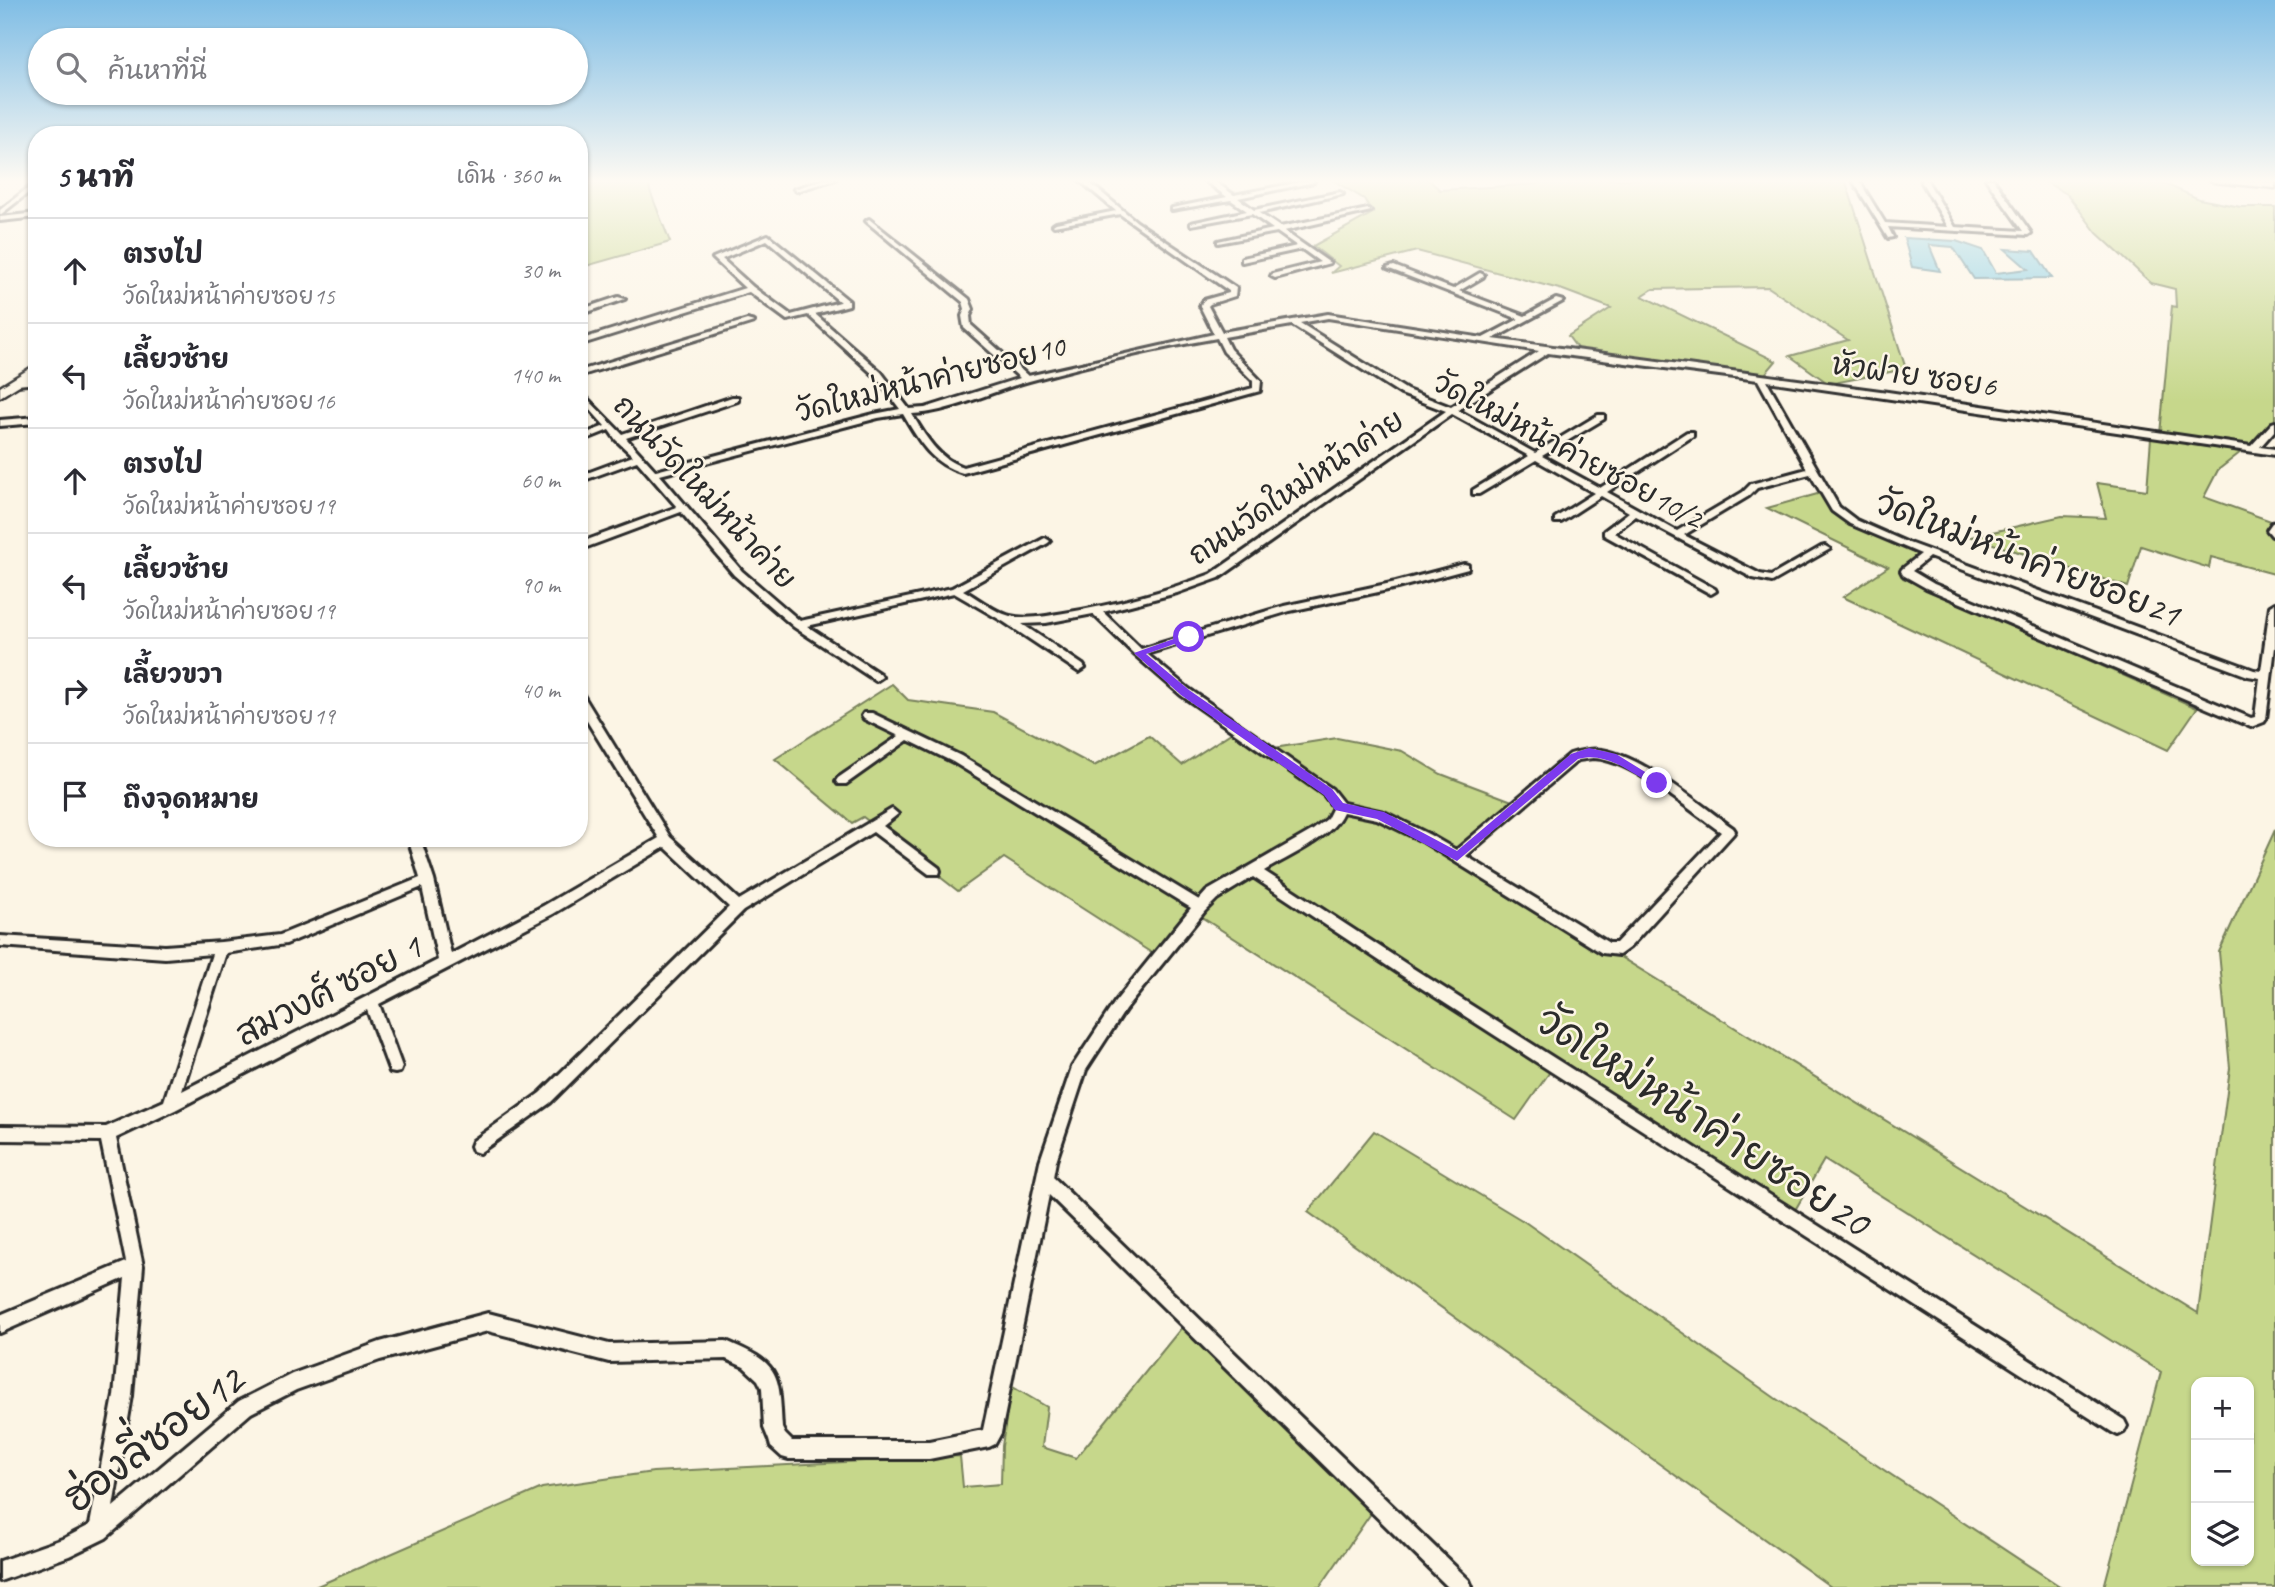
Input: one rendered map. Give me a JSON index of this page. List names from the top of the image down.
{
  "streets": {
    "street": [
      "หัวฝาย ซอย6",
      "วัดใหม่หน้าค่ายซอย10",
      "วัดใหม่หน้าค่ายซอย10/2",
      "ถนนวัดใหม่หน้าค่าย",
      "วัดใหม่หน้าค่ายซอย21",
      "สมวงศ์ ซอย 1",
      "วัดใหม่หน้าค่ายซอย20",
      "ฮ่องลี่ซอย12"
    ]
  },
  "crossings": [
    ["หัวฝาย ซอย6", "วัดใหม่หน้าค่ายซอย10"],
    ["หัวฝาย ซอย6", "วัดใหม่หน้าค่ายซอย10/2"],
    ["หัวฝาย ซอย6", "ถนนวัดใหม่หน้าค่าย"],
    ["หัวฝาย ซอย6", "วัดใหม่หน้าค่ายซอย21"],
    ["วัดใหม่หน้าค่ายซอย10", "ถนนวัดใหม่หน้าค่าย"],
    ["วัดใหม่หน้าค่ายซอย10/2", "ถนนวัดใหม่หน้าค่าย"]
  ],
  "page": {
    "search": "ค้นหาที่นี่",
    "heading": ["5 นาที", "เดิน · 360 m"],
    "list": [
      ["ตรงไป", "วัดใหม่หน้าค่ายซอย15", "30 m"],
      ["เลี้ยวซ้าย", "วัดใหม่หน้าค่ายซอย16", "140 m"],
      ["ตรงไป", "วัดใหม่หน้าค่ายซอย19", "60 m"],
      ["เลี้ยวซ้าย", "วัดใหม่หน้าค่ายซอย19", "90 m"],
      ["เลี้ยวขวา", "วัดใหม่หน้าค่ายซอย19", "40 m"],
      "ถึงจุดหมาย"
    ],
    "map_buttons": ["+", "−"]
  }
}
